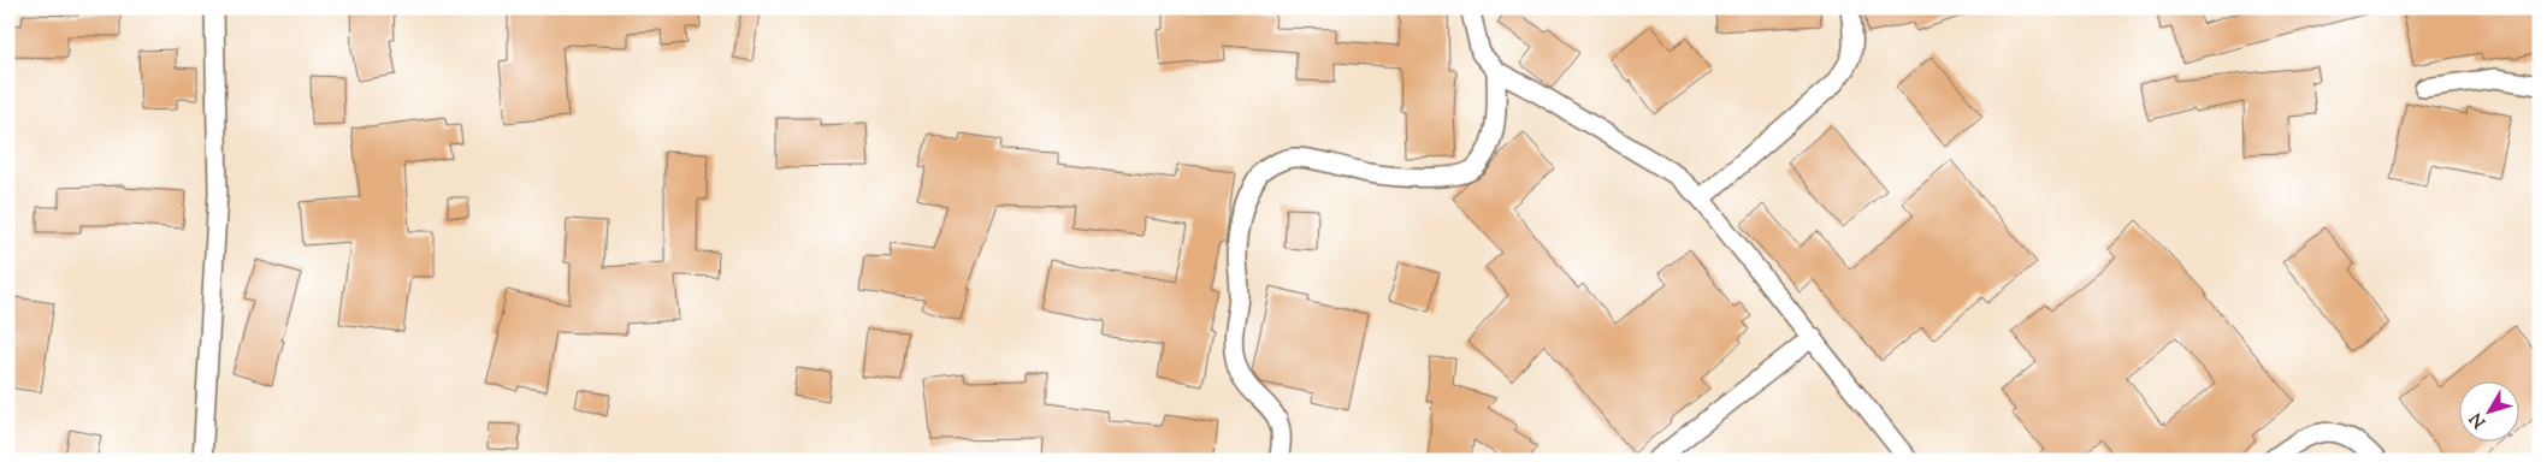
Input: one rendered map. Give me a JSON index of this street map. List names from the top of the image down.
{
  "north": "bottom left"
}
